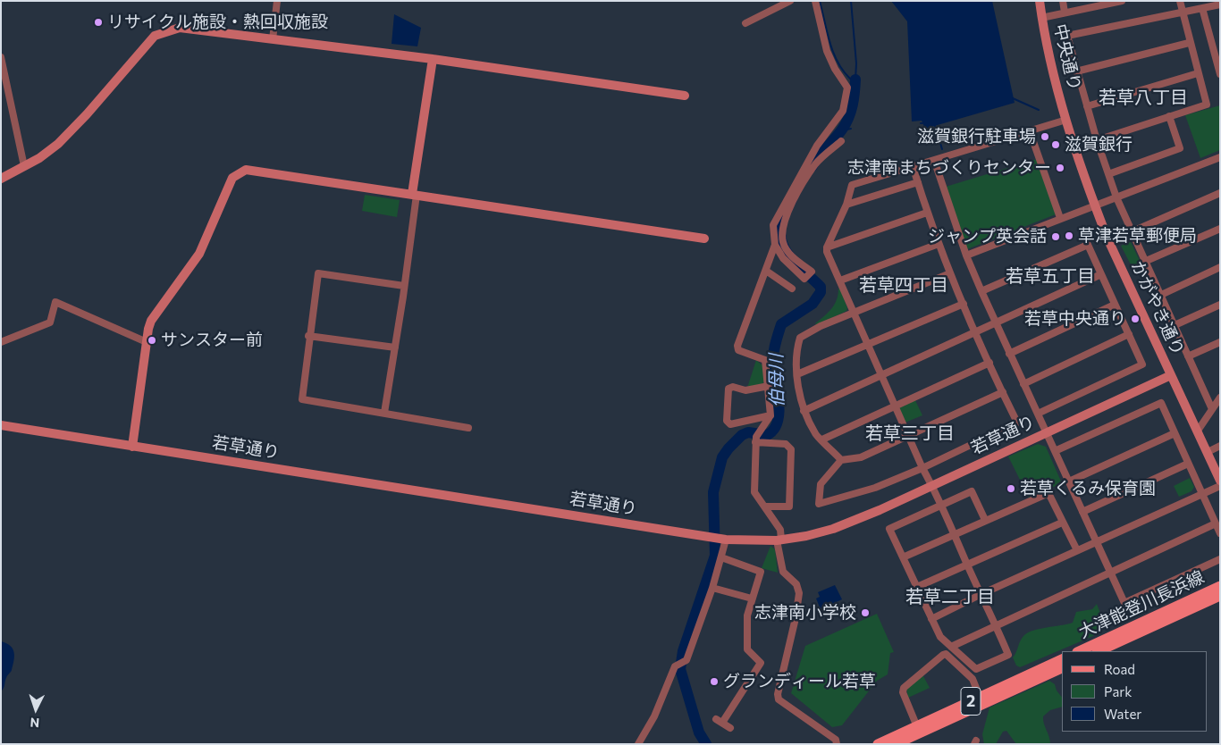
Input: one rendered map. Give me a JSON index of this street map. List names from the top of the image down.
{
  "streets": {
    "main road": ["大津能登川長浜線", "2"],
    "street": ["中央通り", "かがやき通り", "若草通り"]
  },
  "crossings": [
    ["中央通り", "かがやき通り"],
    ["かがやき通り", "若草通り"]
  ],
  "districts": [
    "若草八丁目",
    "若草五丁目",
    "若草四丁目",
    "若草三丁目",
    "若草二丁目"
  ],
  "water": ["伯母川"],
  "places": [
    "リサイクル施設・熱回収施設",
    "滋賀銀行駐車場",
    "滋賀銀行",
    "志津南まちづくりセンター",
    "草津若草郵便局",
    "ジャンプ英会話",
    "若草中央通り",
    "サンスター前",
    "若草くるみ保育園",
    "志津南小学校",
    "グランディール若草"
  ],
  "legend": ["Road", "Park", "Water"],
  "north": "bottom"
}
